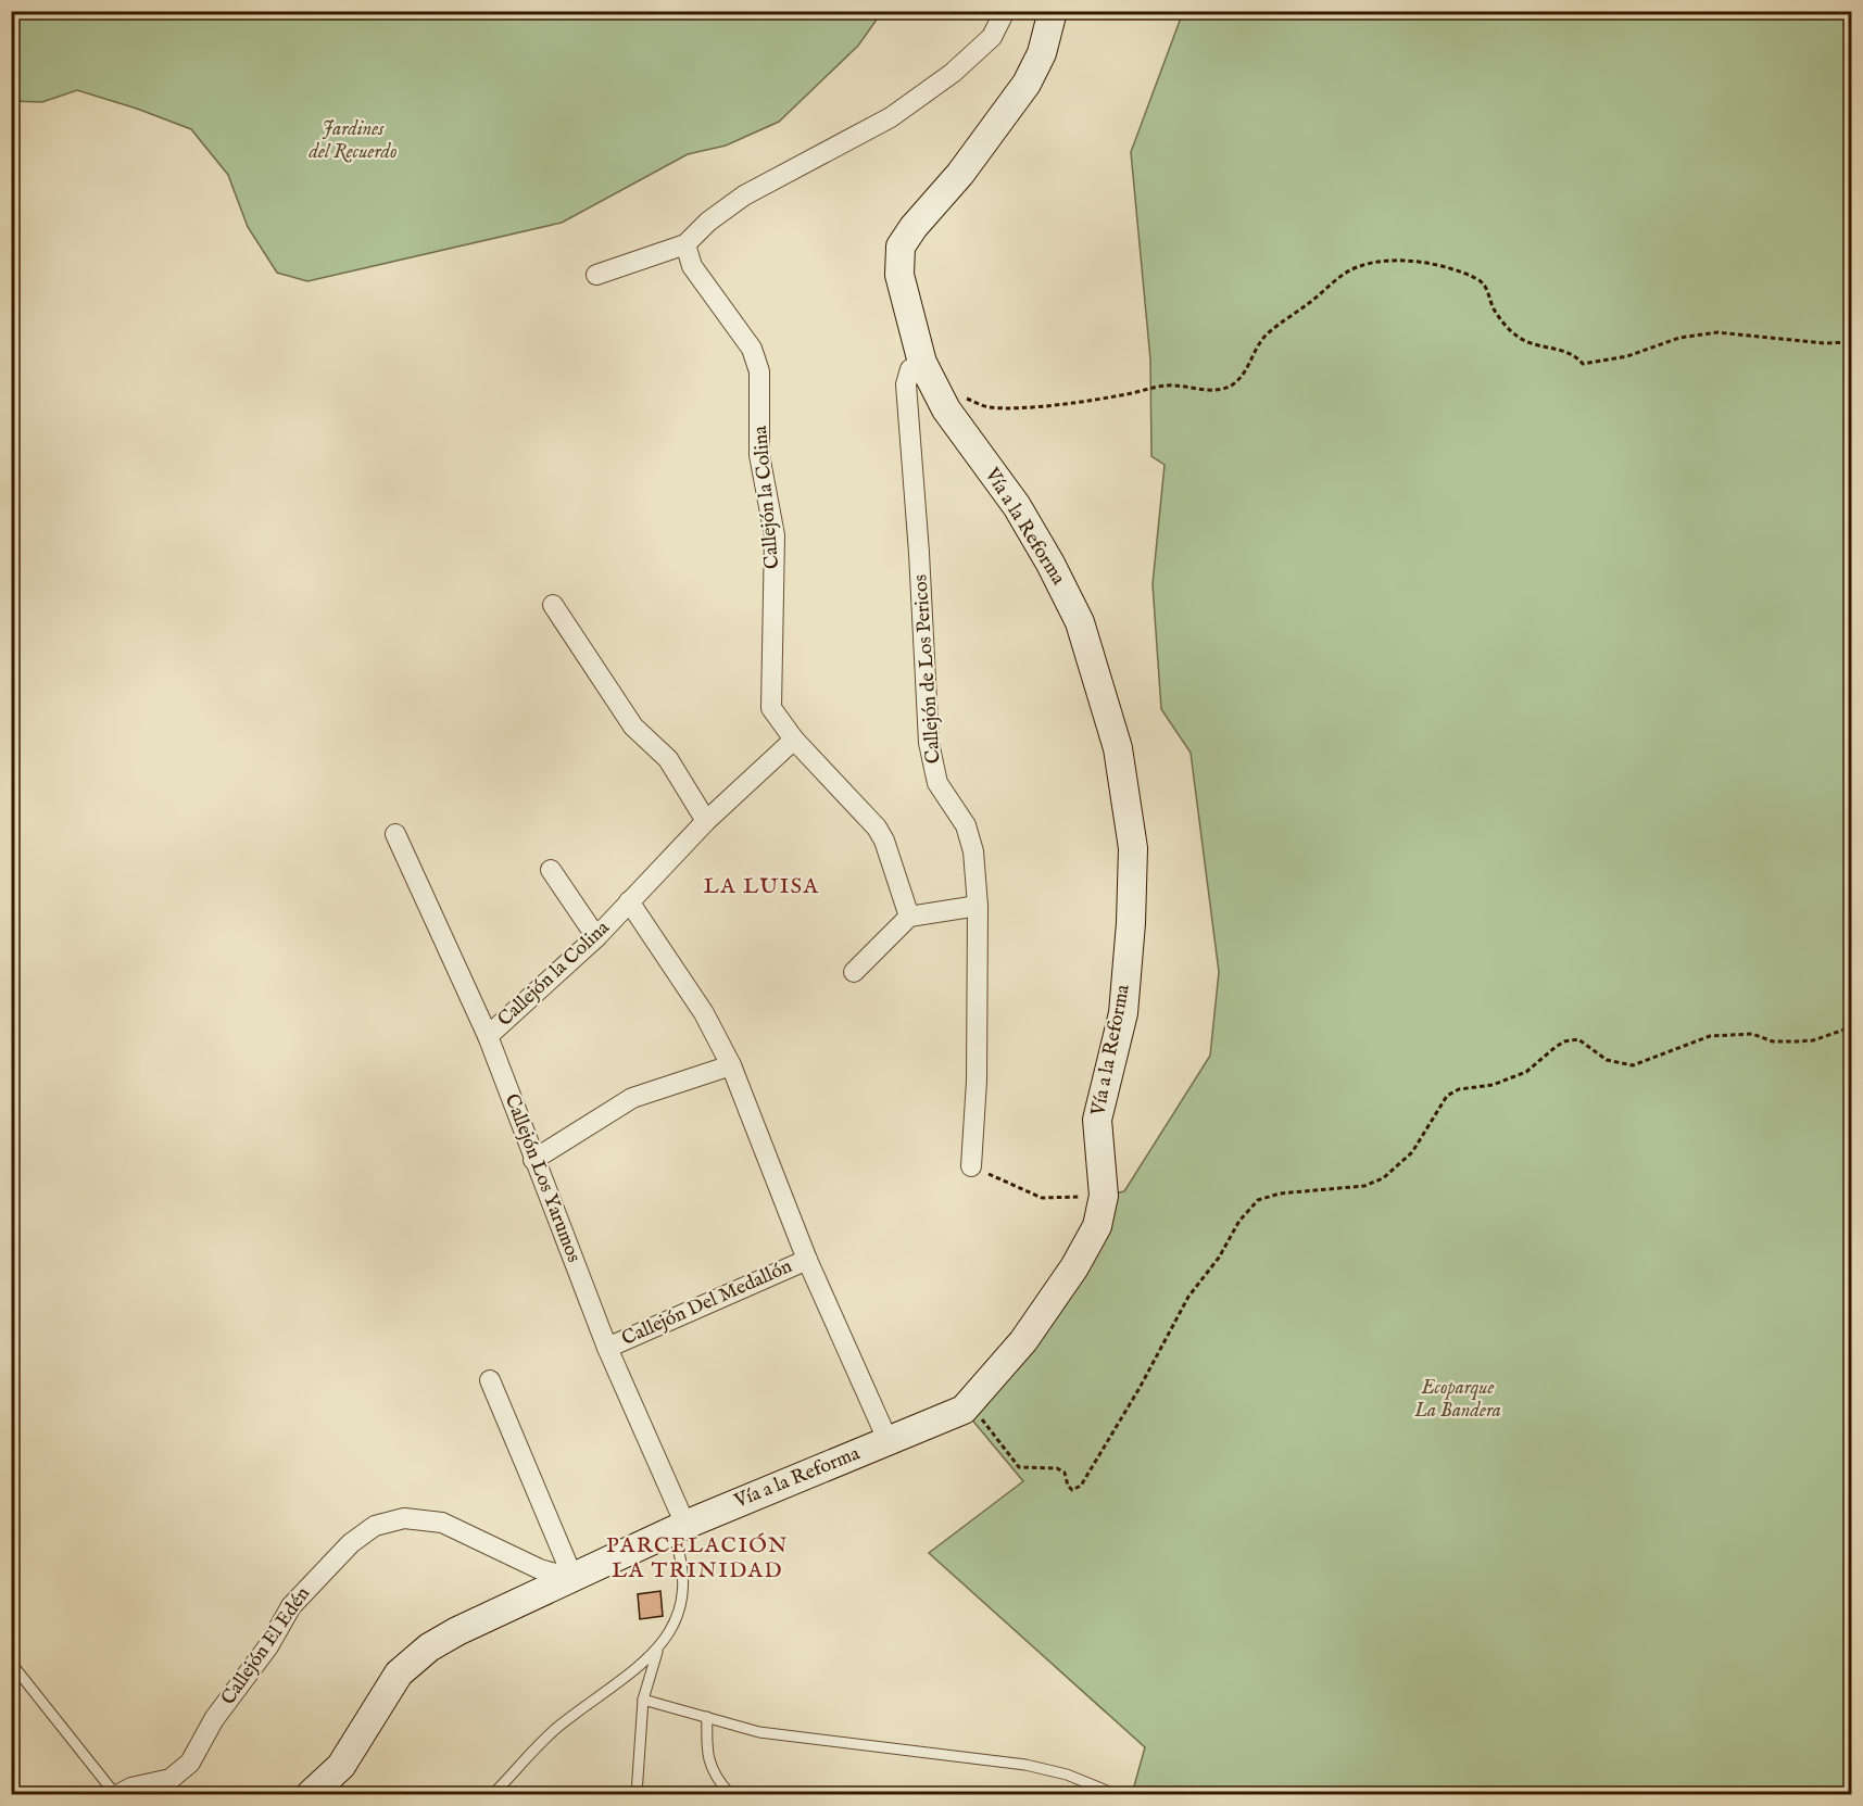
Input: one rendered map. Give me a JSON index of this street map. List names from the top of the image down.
{
  "streets": {
    "street": [
      "Callejón la Colina",
      "Vía a la Reforma",
      "Callejón de Los Pericos",
      "Callejón Los Yarumos",
      "Callejón Del Medallón",
      "Callejón El Edén"
    ]
  },
  "crossings": [
    ["Callejón la Colina", "Callejón Los Yarumos"],
    ["Vía a la Reforma", "Callejón de Los Pericos"],
    ["Vía a la Reforma", "Callejón Los Yarumos"],
    ["Vía a la Reforma", "Callejón El Edén"],
    ["Callejón Los Yarumos", "Callejón Del Medallón"]
  ],
  "districts": ["LA LUISA", "PARCELACIÓN LA TRINIDAD"],
  "parks": ["Jardines del Recuerdo", "Ecoparque La Bandera"]
}
